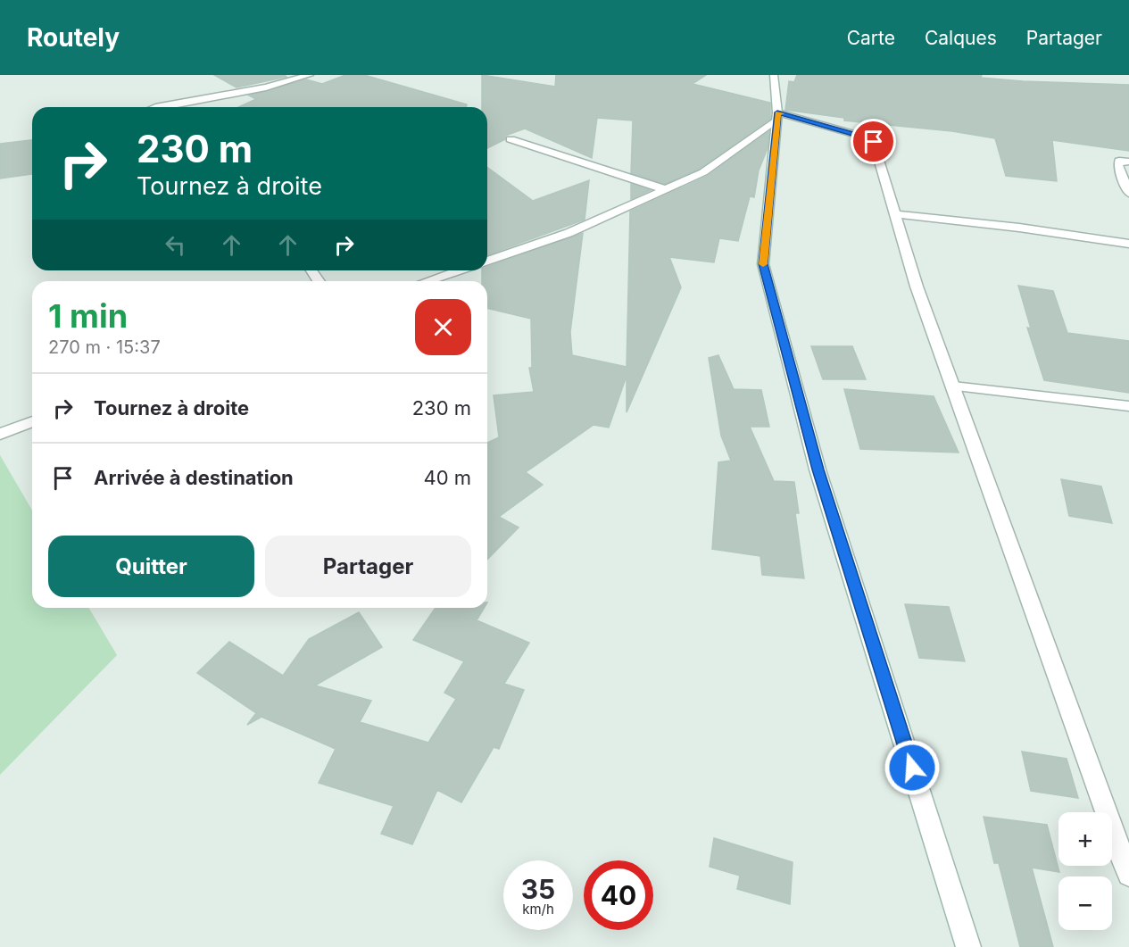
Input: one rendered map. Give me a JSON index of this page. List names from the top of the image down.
{
  "page": {
    "header": "Routely",
    "nav": ["Carte", "Calques", "Partager"],
    "turn": ["230 m", "Tournez à droite"],
    "heading": ["1 min", "270 m · 15:37"],
    "list": [
      {
        "name": "Tournez à droite",
        "value": "230 m"
      },
      {
        "name": "Arrivée à destination",
        "value": "40 m"
      }
    ],
    "buttons": ["Quitter", "Partager"],
    "map_buttons": ["+", "−"],
    "speed": "35 km/h",
    "limit": "40"
  }
}
